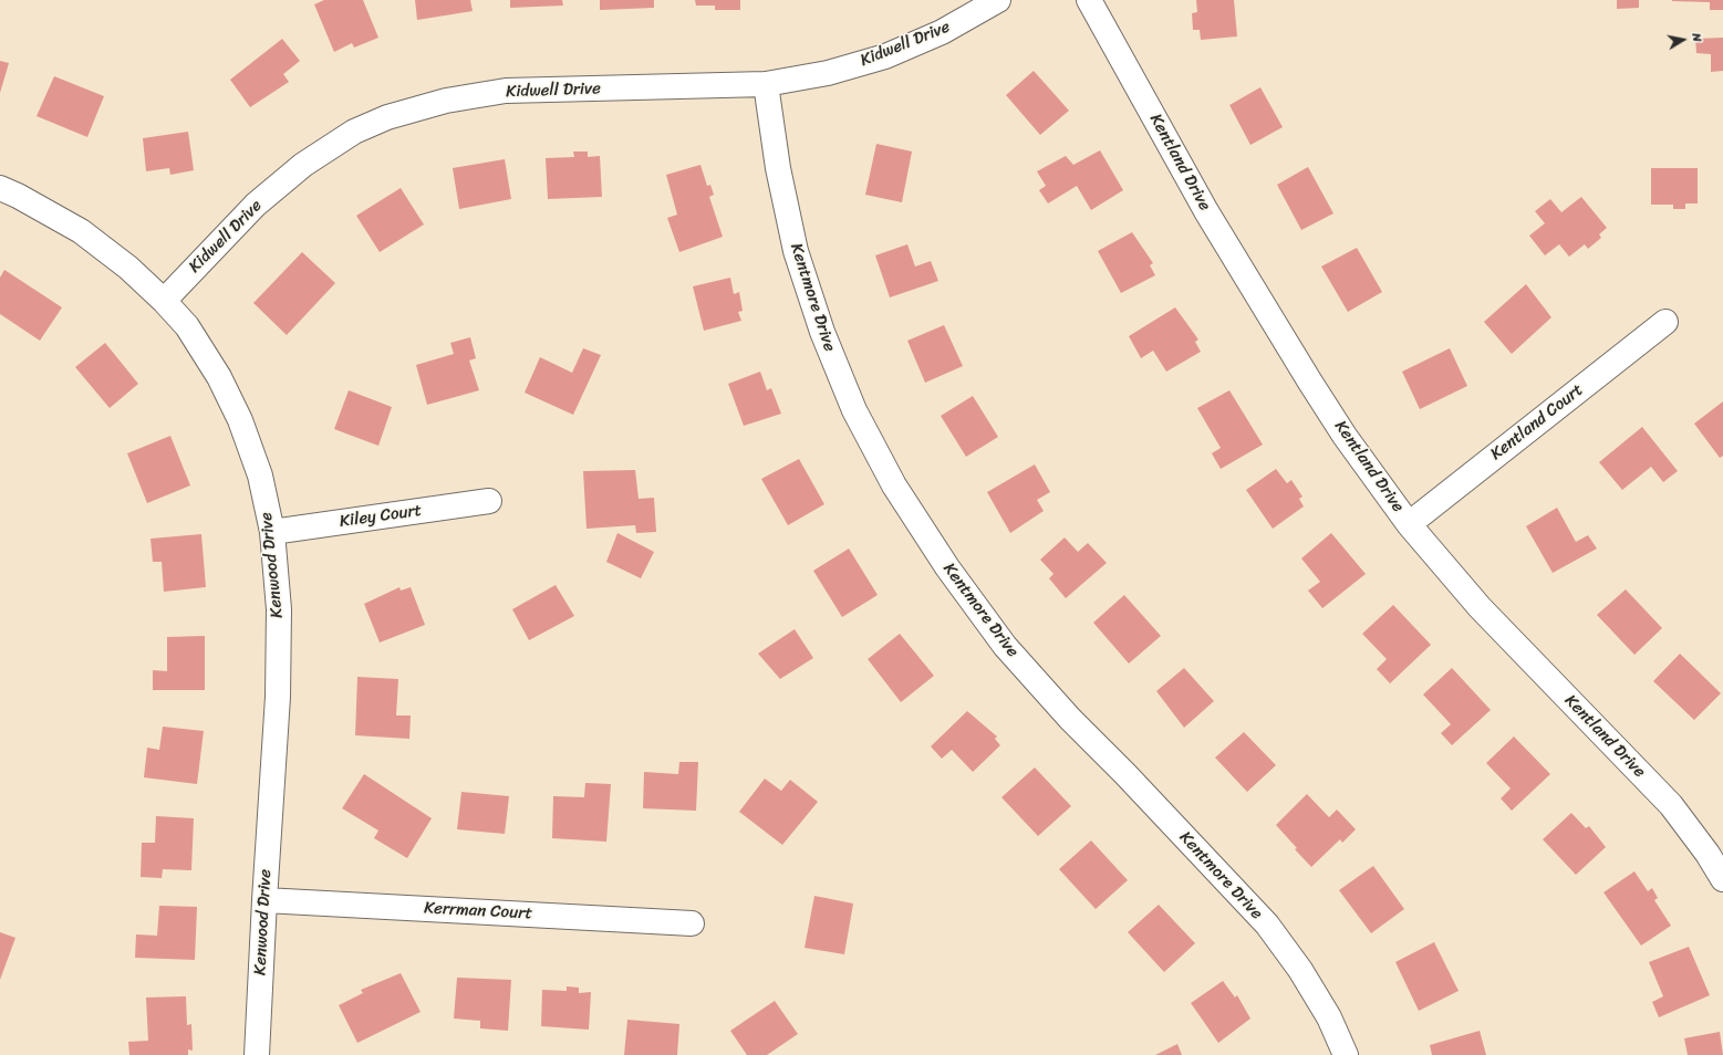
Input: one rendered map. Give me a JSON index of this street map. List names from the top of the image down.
{
  "streets": {
    "street": [
      "Kidwell Drive",
      "Kentland Drive",
      "Kentmore Drive",
      "Kentland Court",
      "Kiley Court",
      "Kenwood Drive",
      "Kerrman Court"
    ]
  },
  "crossings": [
    ["Kidwell Drive", "Kentmore Drive"],
    ["Kidwell Drive", "Kenwood Drive"],
    ["Kentland Drive", "Kentland Court"],
    ["Kiley Court", "Kenwood Drive"],
    ["Kenwood Drive", "Kerrman Court"]
  ],
  "north": "right"
}
